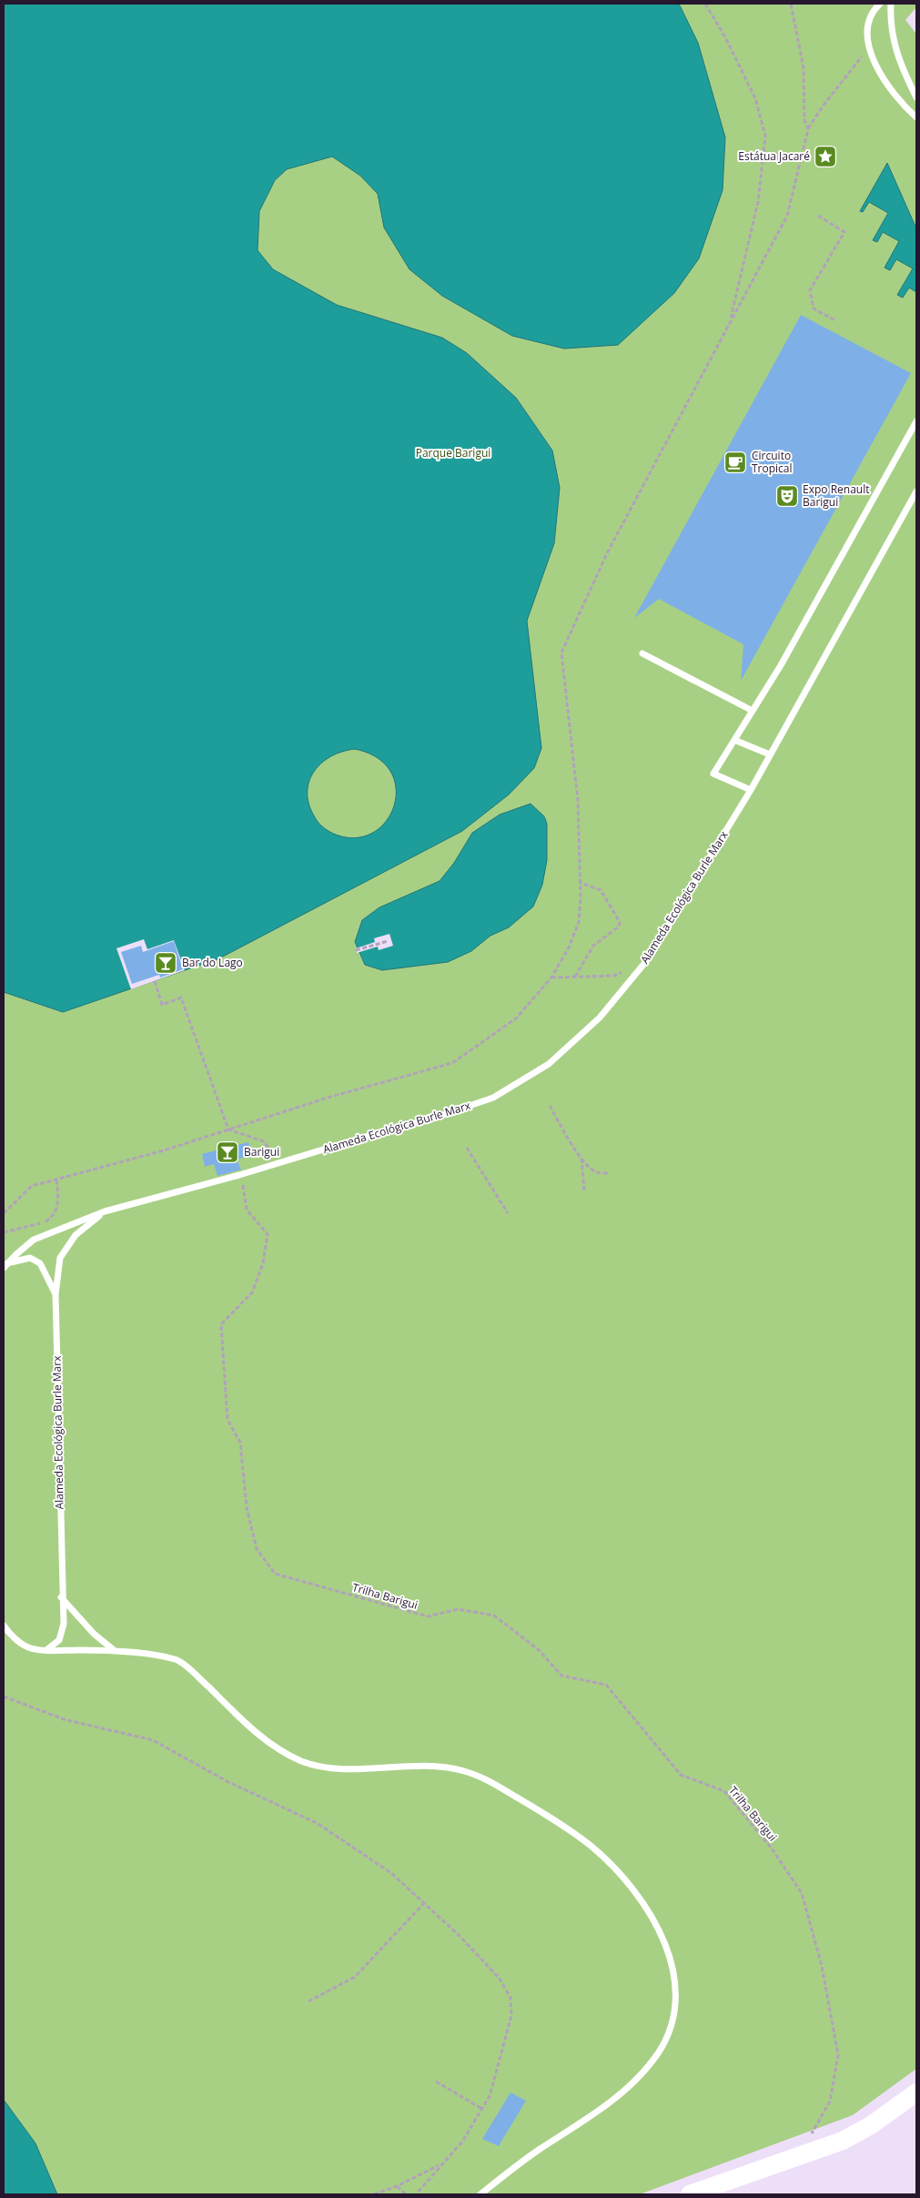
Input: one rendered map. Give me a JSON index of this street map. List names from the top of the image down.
{
  "streets": {
    "lane": ["Alameda Ecológica Burle Marx"],
    "path": ["Trilha Barigui"]
  },
  "crossings": [
    ["Alameda Ecológica Burle Marx", "Trilha Barigui"]
  ],
  "parks": ["Parque Barigui"],
  "places": {
    "place": ["Estátua Jacaré"],
    "cafe": ["Circuito Tropical"],
    "theatre": ["Expo Renault Barigui"],
    "bar": ["Bar do Lago", "Barigui"]
  }
}
